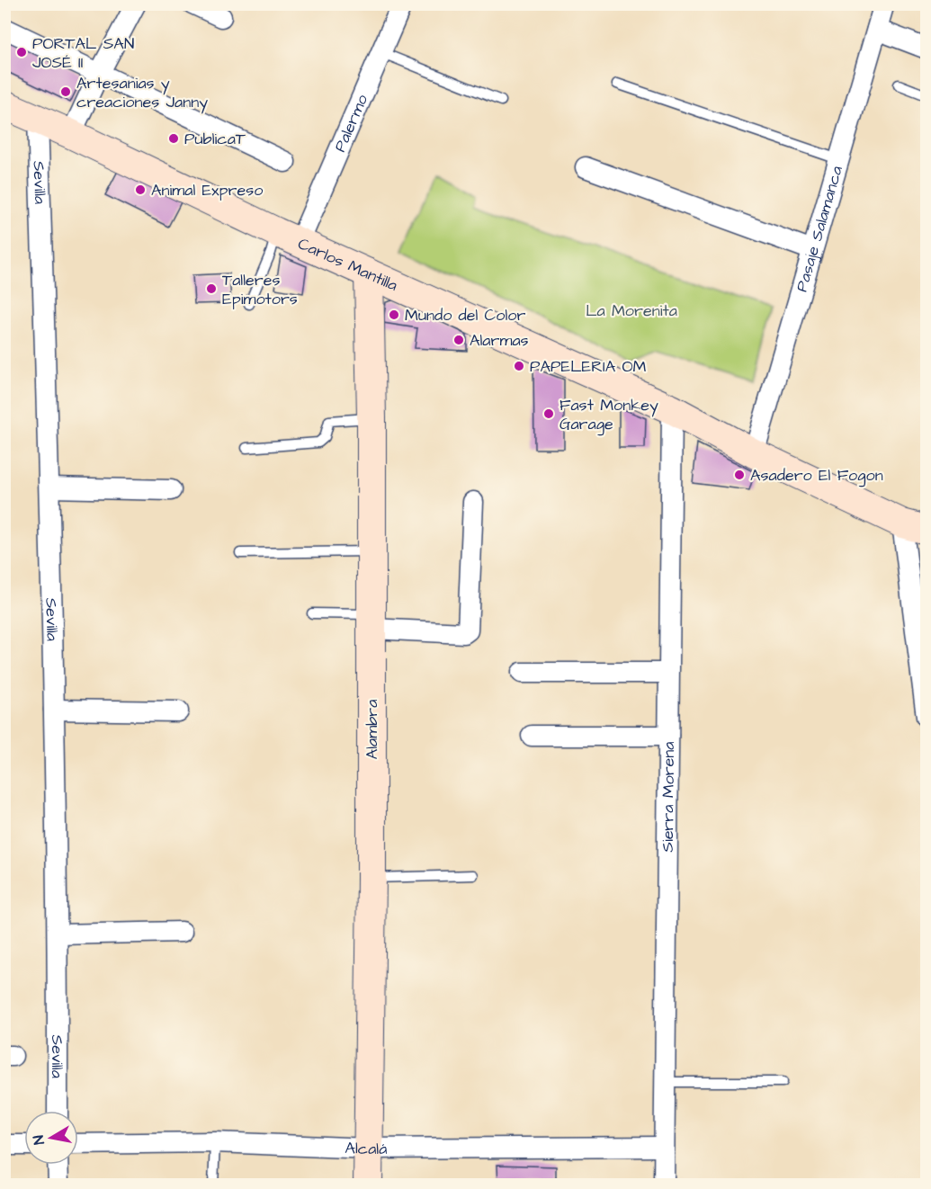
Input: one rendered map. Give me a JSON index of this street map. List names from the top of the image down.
{
  "streets": {
    "street": [
      "Palermo",
      "Sevilla",
      "Pasaje Salamanca",
      "Carlos Mantilla",
      "Alambra",
      "Sierra Morena",
      "Alcalá"
    ]
  },
  "crossings": [
    ["Palermo", "Carlos Mantilla"],
    ["Sevilla", "Carlos Mantilla"],
    ["Pasaje Salamanca", "Carlos Mantilla"],
    ["Carlos Mantilla", "Alambra"],
    ["Carlos Mantilla", "Sierra Morena"],
    ["Alambra", "Alcalá"],
    ["Sierra Morena", "Alcalá"]
  ],
  "parks": ["La Morenita"],
  "places": [
    "PORTAL SAN JOSÉ II",
    "Artesanias y creaciones Janny",
    "PublicaT",
    "Animal Expreso",
    "Talleres Epimotors",
    "Mundo del Color",
    "Alarmas",
    "PAPELERIA OM",
    "Fast Monkey Garage",
    "Asadero El Fogon"
  ],
  "north": "left"
}
